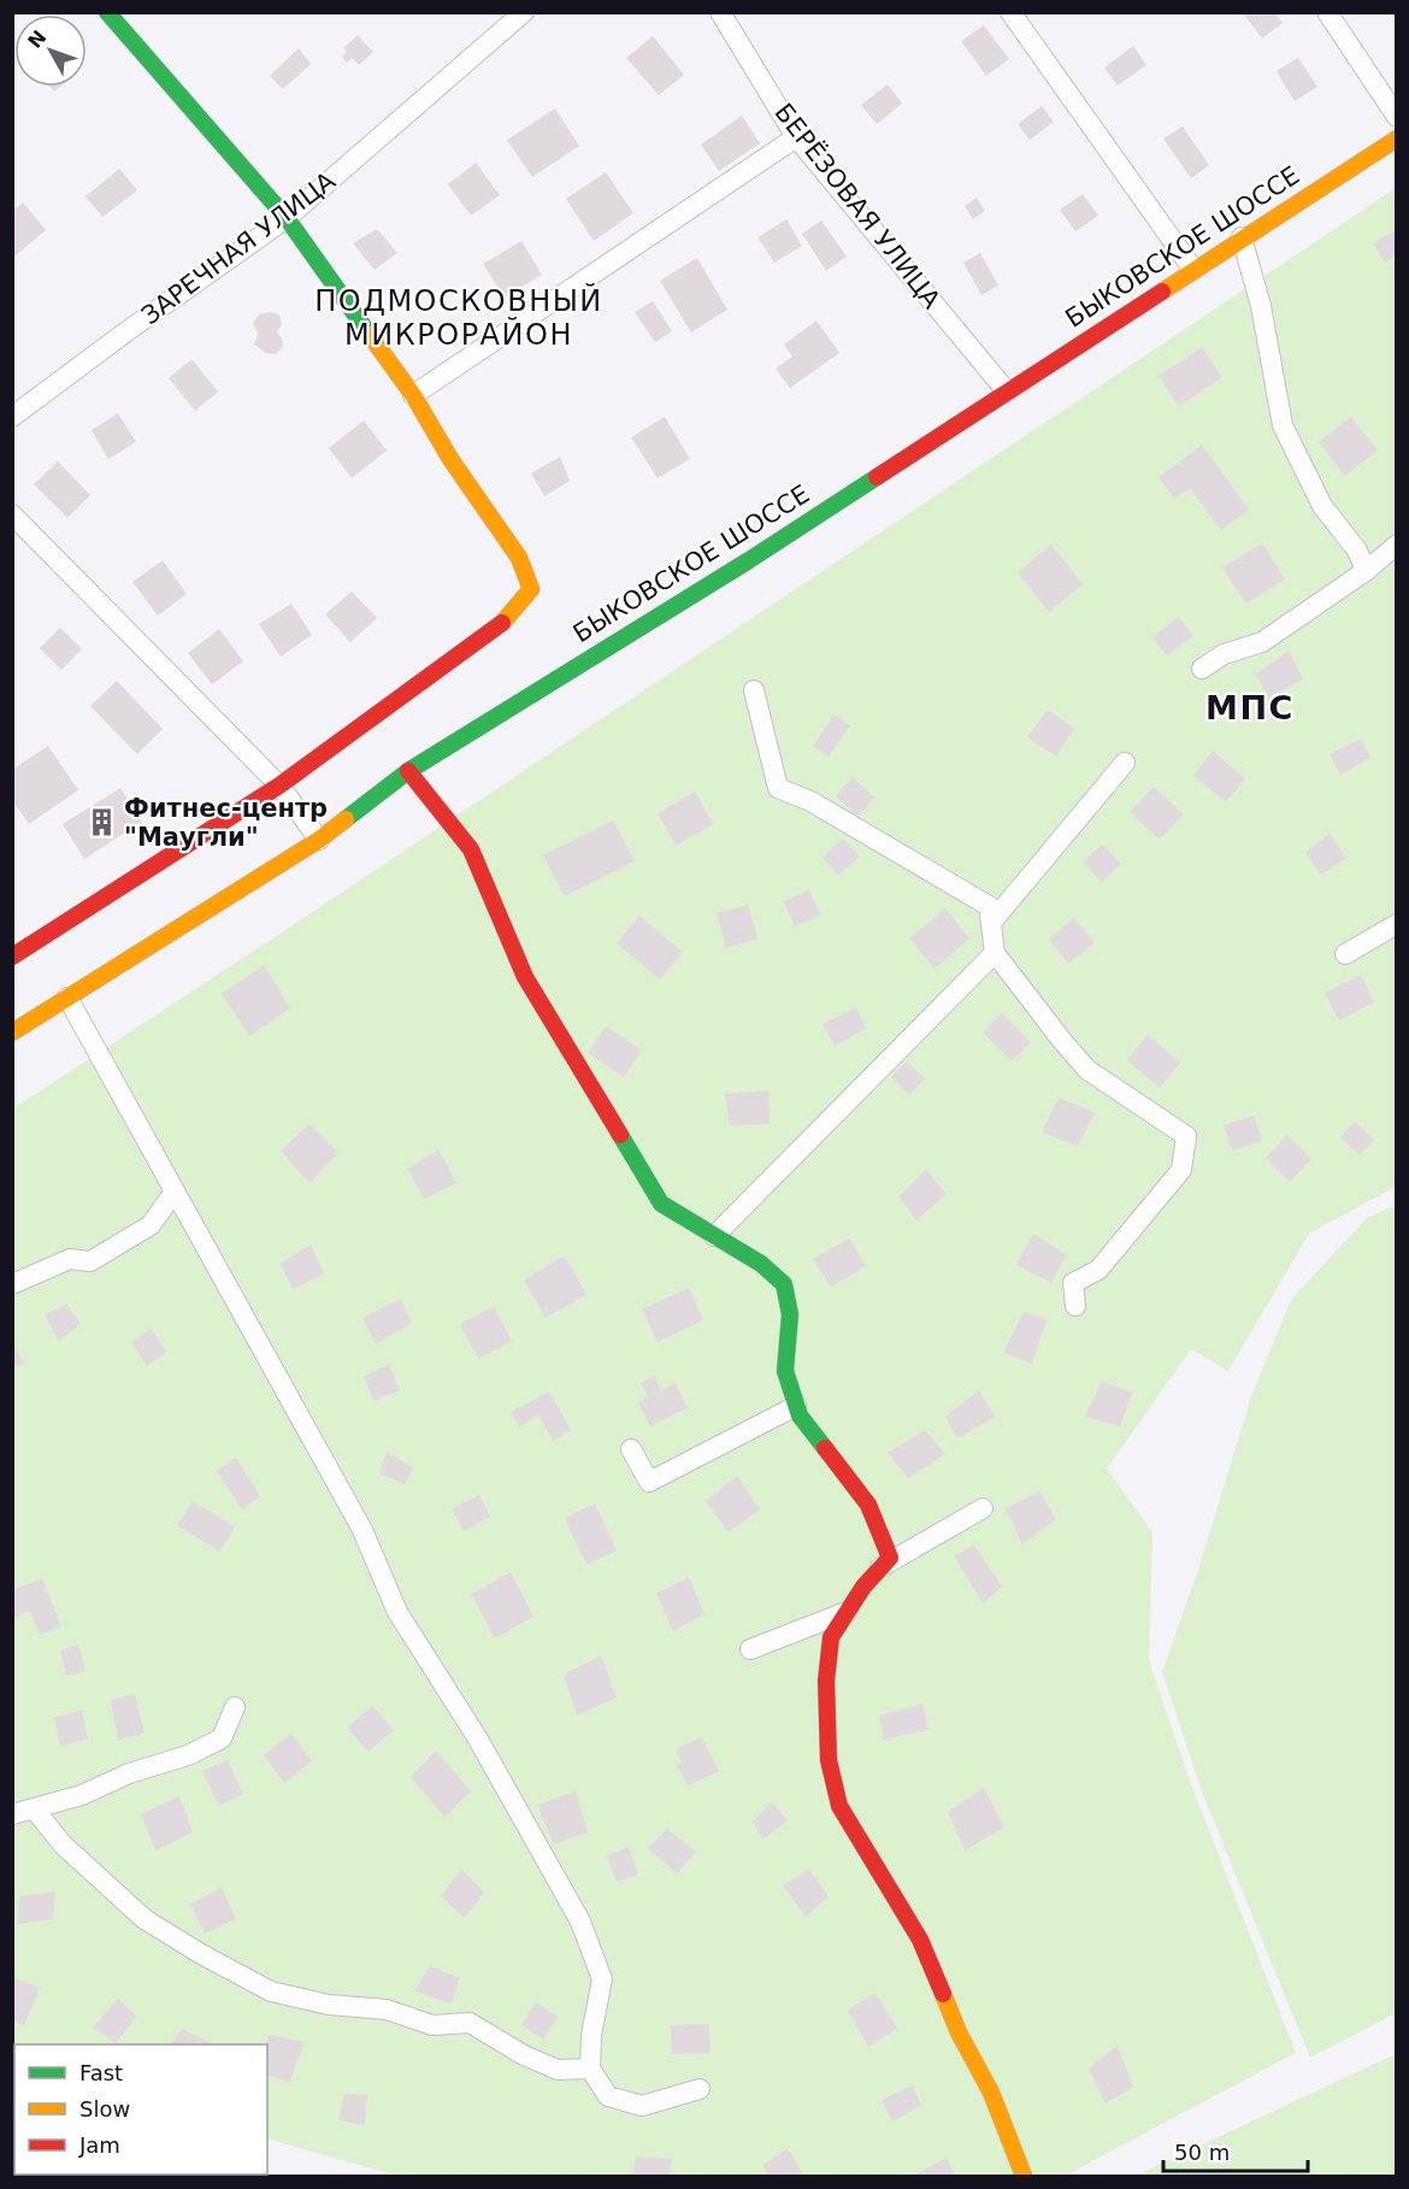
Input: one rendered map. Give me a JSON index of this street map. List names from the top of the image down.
{
  "streets": {
    "street": ["БЕРЁЗОВАЯ УЛИЦА", "БЫКОВСКОЕ ШОССЕ", "ЗАРЕЧНАЯ УЛИЦА"]
  },
  "crossings": [
    ["БЕРЁЗОВАЯ УЛИЦА", "БЫКОВСКОЕ ШОССЕ"]
  ],
  "districts": ["ПОДМОСКОВНЫЙ МИКРОРАЙОН", "МПС"],
  "places": {
    "building": ["Фитнес-центр \"Маугли\""]
  },
  "legend": ["Fast", "Slow", "Jam"],
  "scale_bar": "50 m",
  "north": "top left"
}
